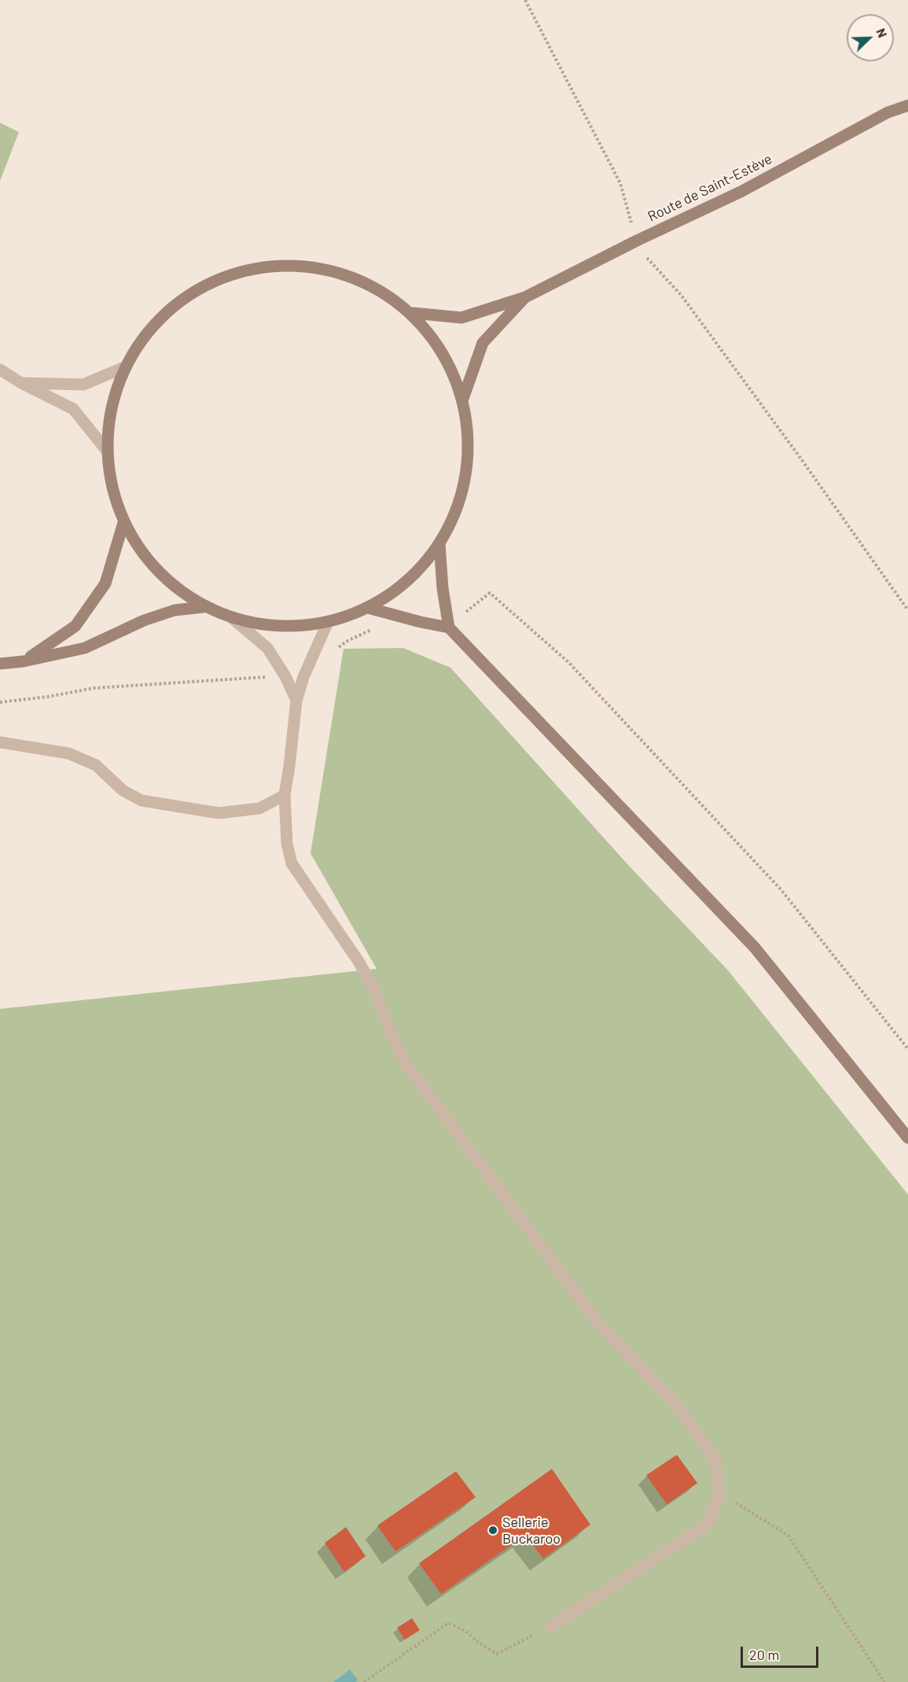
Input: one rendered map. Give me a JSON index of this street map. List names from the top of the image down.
{
  "streets": {
    "main road": ["Route de Saint-Estève"]
  },
  "places": ["Sellerie Buckaroo"],
  "scale_bar": "20 m",
  "north": "top right"
}
